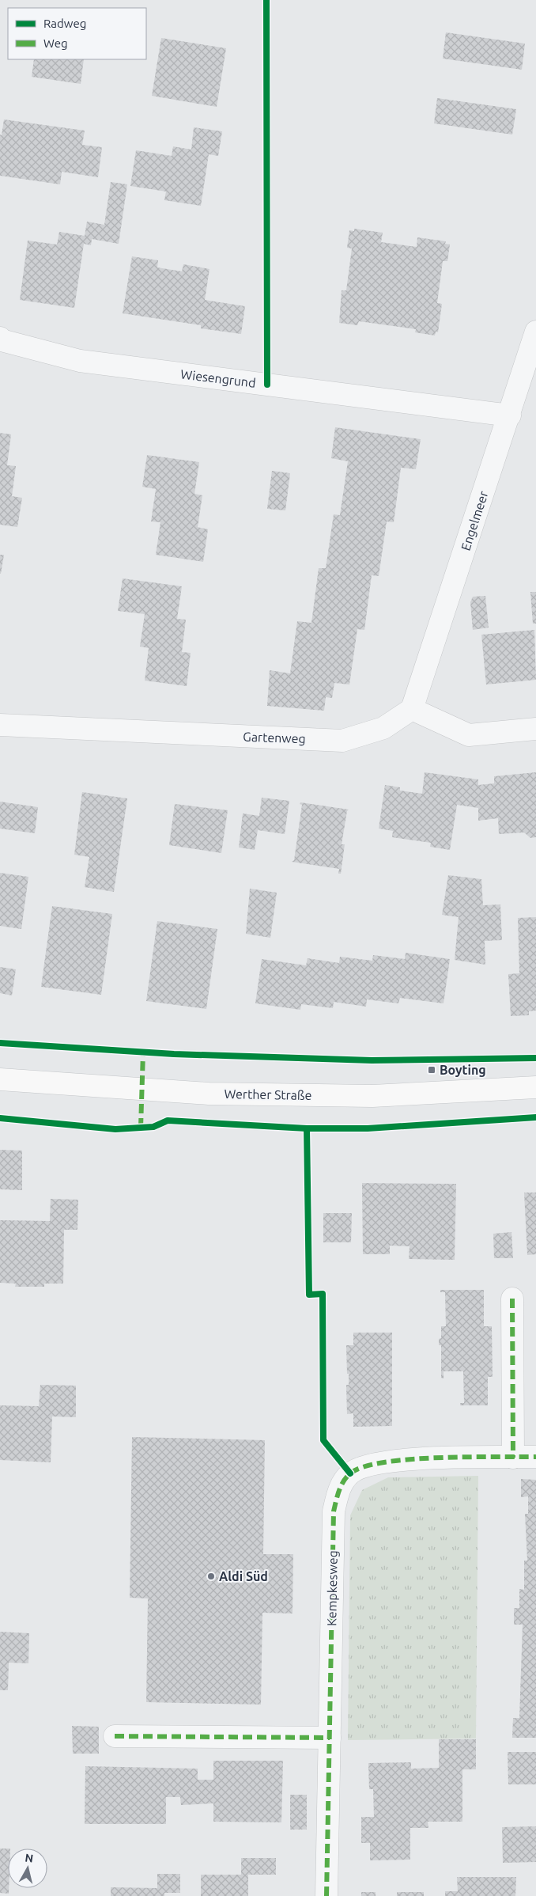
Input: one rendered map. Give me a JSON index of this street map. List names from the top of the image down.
{
  "streets": {
    "main road": ["Werther Straße"],
    "street": [
      "Wiesengrund",
      "Engelmeer",
      "Gartenweg",
      "Kempkesweg"
    ]
  },
  "crossings": [
    ["Wiesengrund", "Engelmeer"],
    ["Engelmeer", "Gartenweg"]
  ],
  "places": {
    "transit": ["Boyting"],
    "other": ["Aldi Süd"]
  },
  "legend": ["Radweg", "Weg"],
  "north": "top"
}
